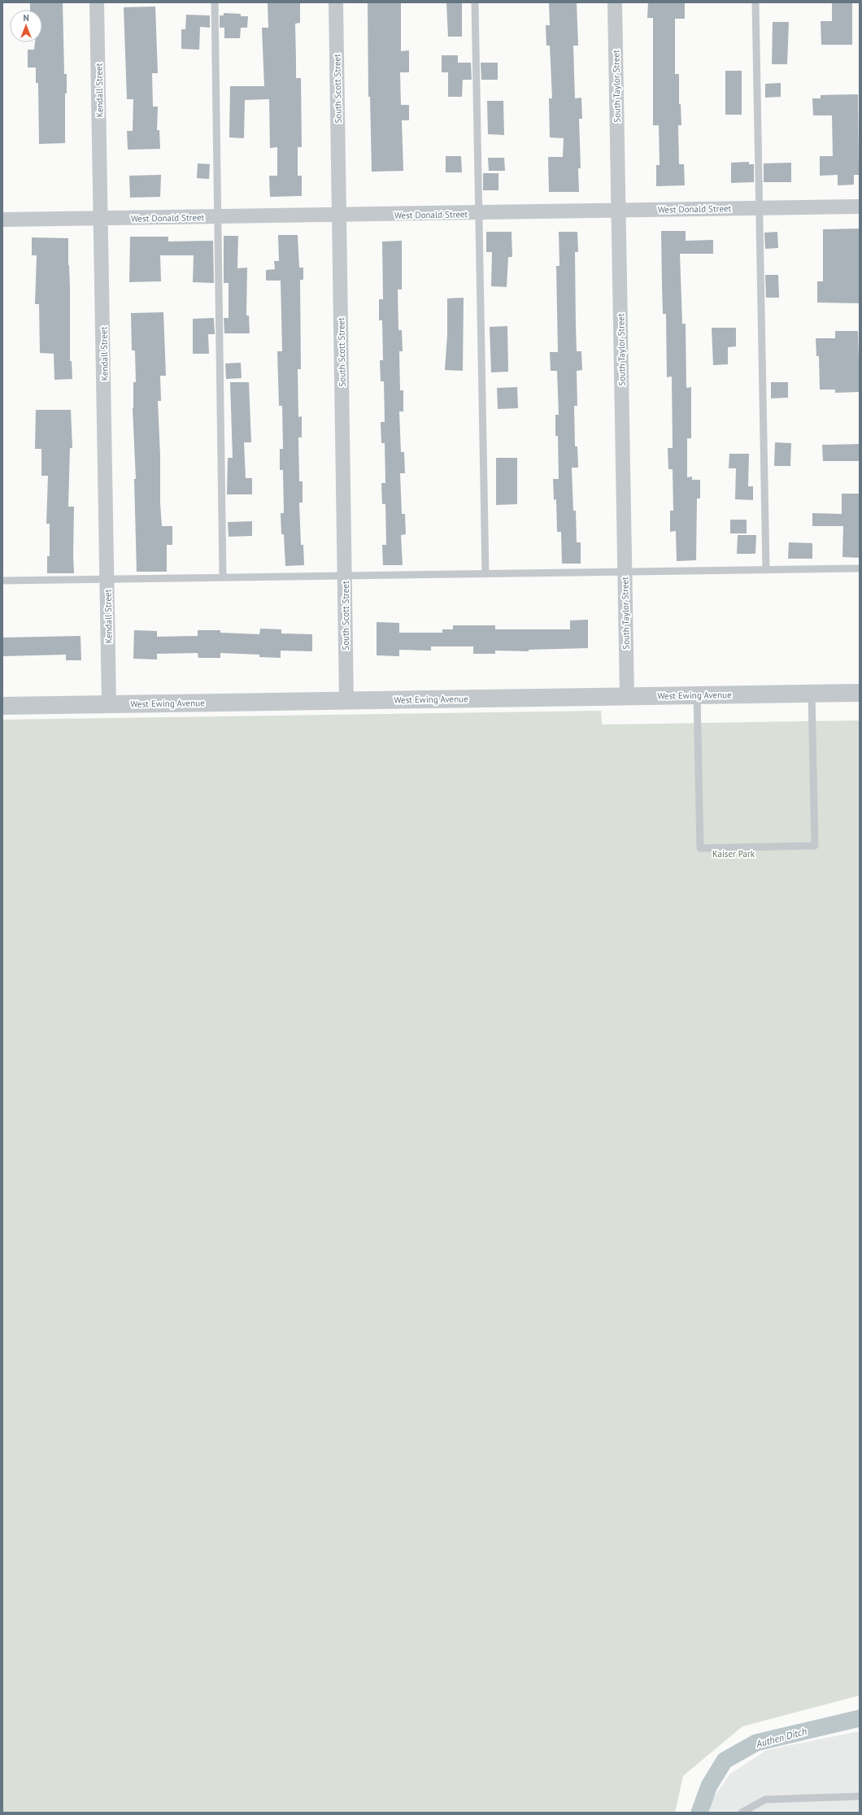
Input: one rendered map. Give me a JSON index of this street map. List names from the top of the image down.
{
  "streets": {
    "street": [
      "South Taylor Street",
      "South Scott Street",
      "Kendall Street",
      "West Donald Street",
      "West Ewing Avenue"
    ]
  },
  "crossings": [
    ["South Taylor Street", "West Donald Street"],
    ["South Taylor Street", "West Ewing Avenue"],
    ["South Scott Street", "West Donald Street"],
    ["South Scott Street", "West Ewing Avenue"],
    ["Kendall Street", "West Donald Street"],
    ["Kendall Street", "West Ewing Avenue"]
  ],
  "water": ["Authen Ditch"],
  "parks": ["Kaiser Park"],
  "north": "top"
}
